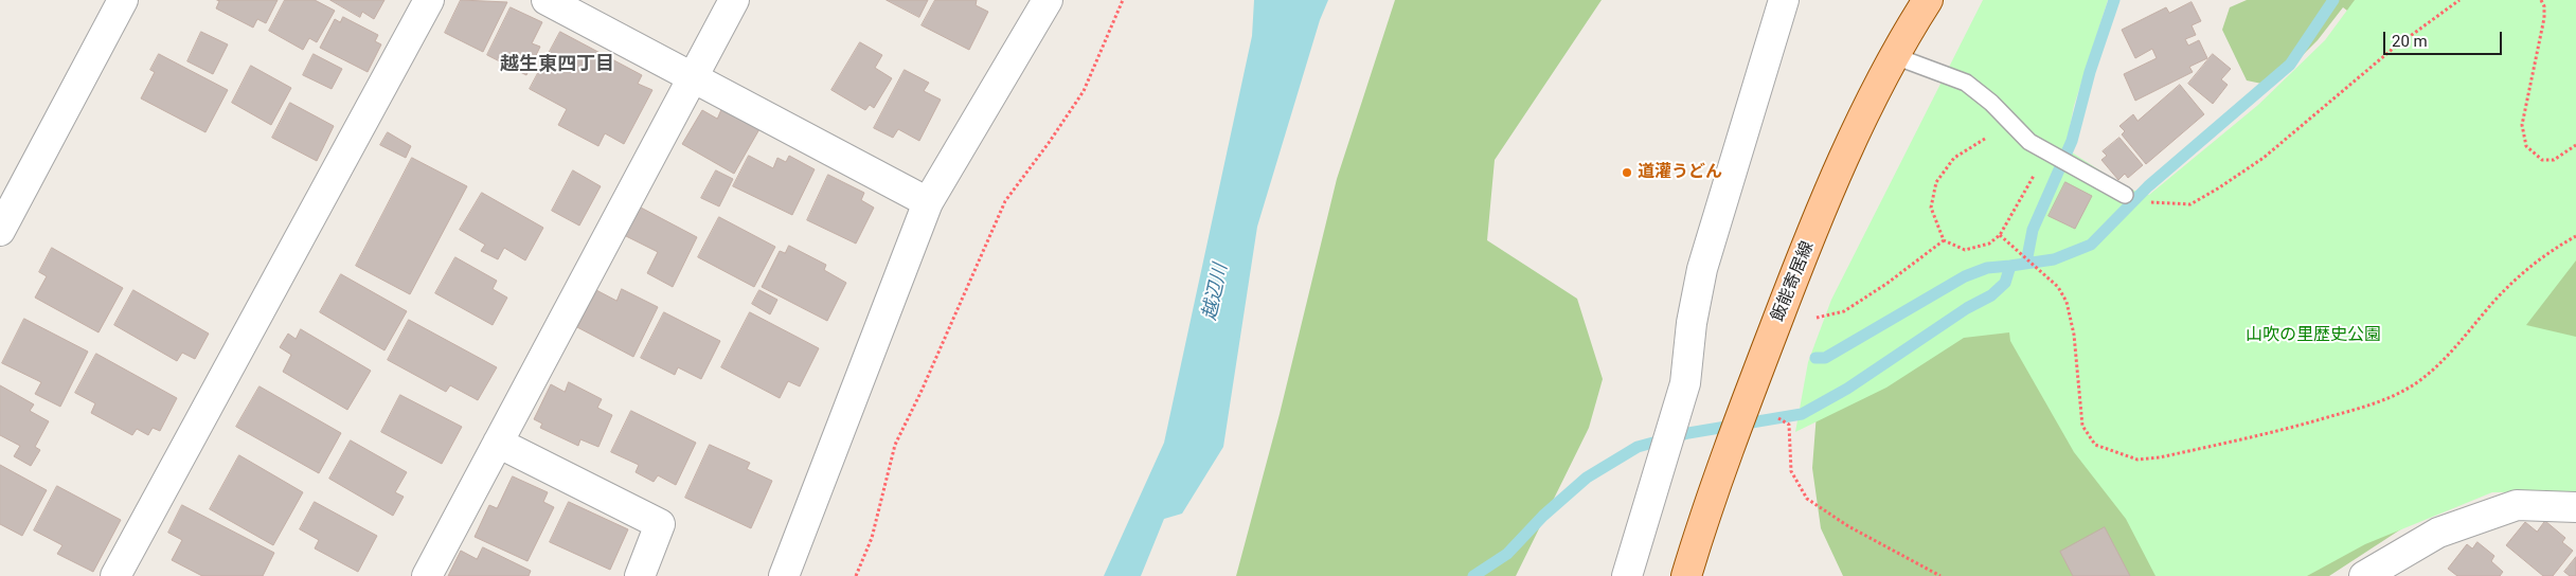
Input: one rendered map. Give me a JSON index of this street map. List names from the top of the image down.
{
  "streets": {
    "main road": ["飯能寄居線"]
  },
  "districts": ["越生東四丁目"],
  "water": ["越辺川"],
  "parks": ["山吹の里歴史公園"],
  "places": ["道灌うどん"],
  "scale_bar": "20 m"
}
